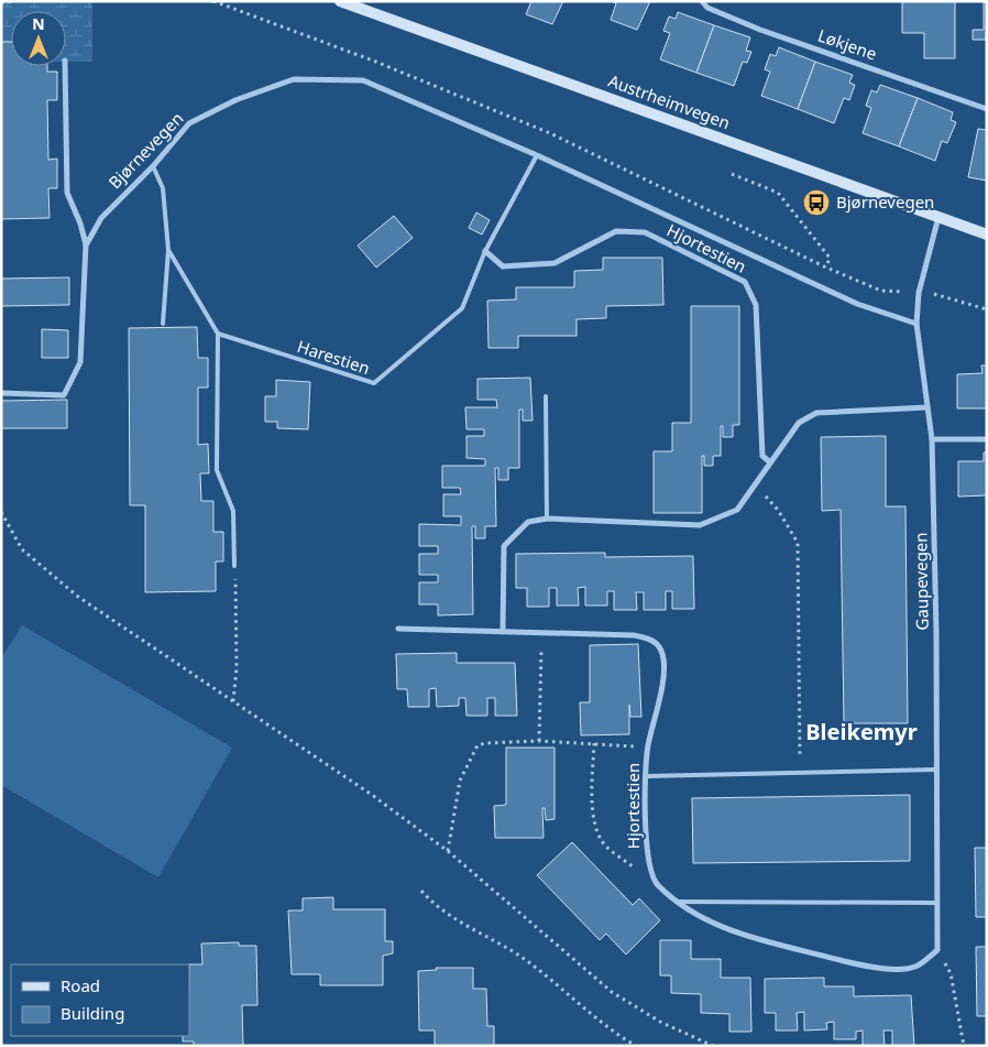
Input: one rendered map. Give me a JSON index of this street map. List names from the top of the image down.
{
  "streets": {
    "main road": ["Austrheimvegen"],
    "street": [
      "Løkjene",
      "Bjørnevegen",
      "Hjortestien",
      "Gaupevegen"
    ],
    "lane": ["Harestien"]
  },
  "crossings": [
    ["Austrheimvegen", "Gaupevegen"],
    ["Bjørnevegen", "Harestien"],
    ["Bjørnevegen", "Gaupevegen"],
    ["Hjortestien", "Harestien"],
    ["Hjortestien", "Gaupevegen"]
  ],
  "districts": ["Bleikemyr"],
  "places": {
    "bus stop": ["Bjørnevegen"]
  },
  "legend": ["Road", "Building"],
  "north": "top"
}
